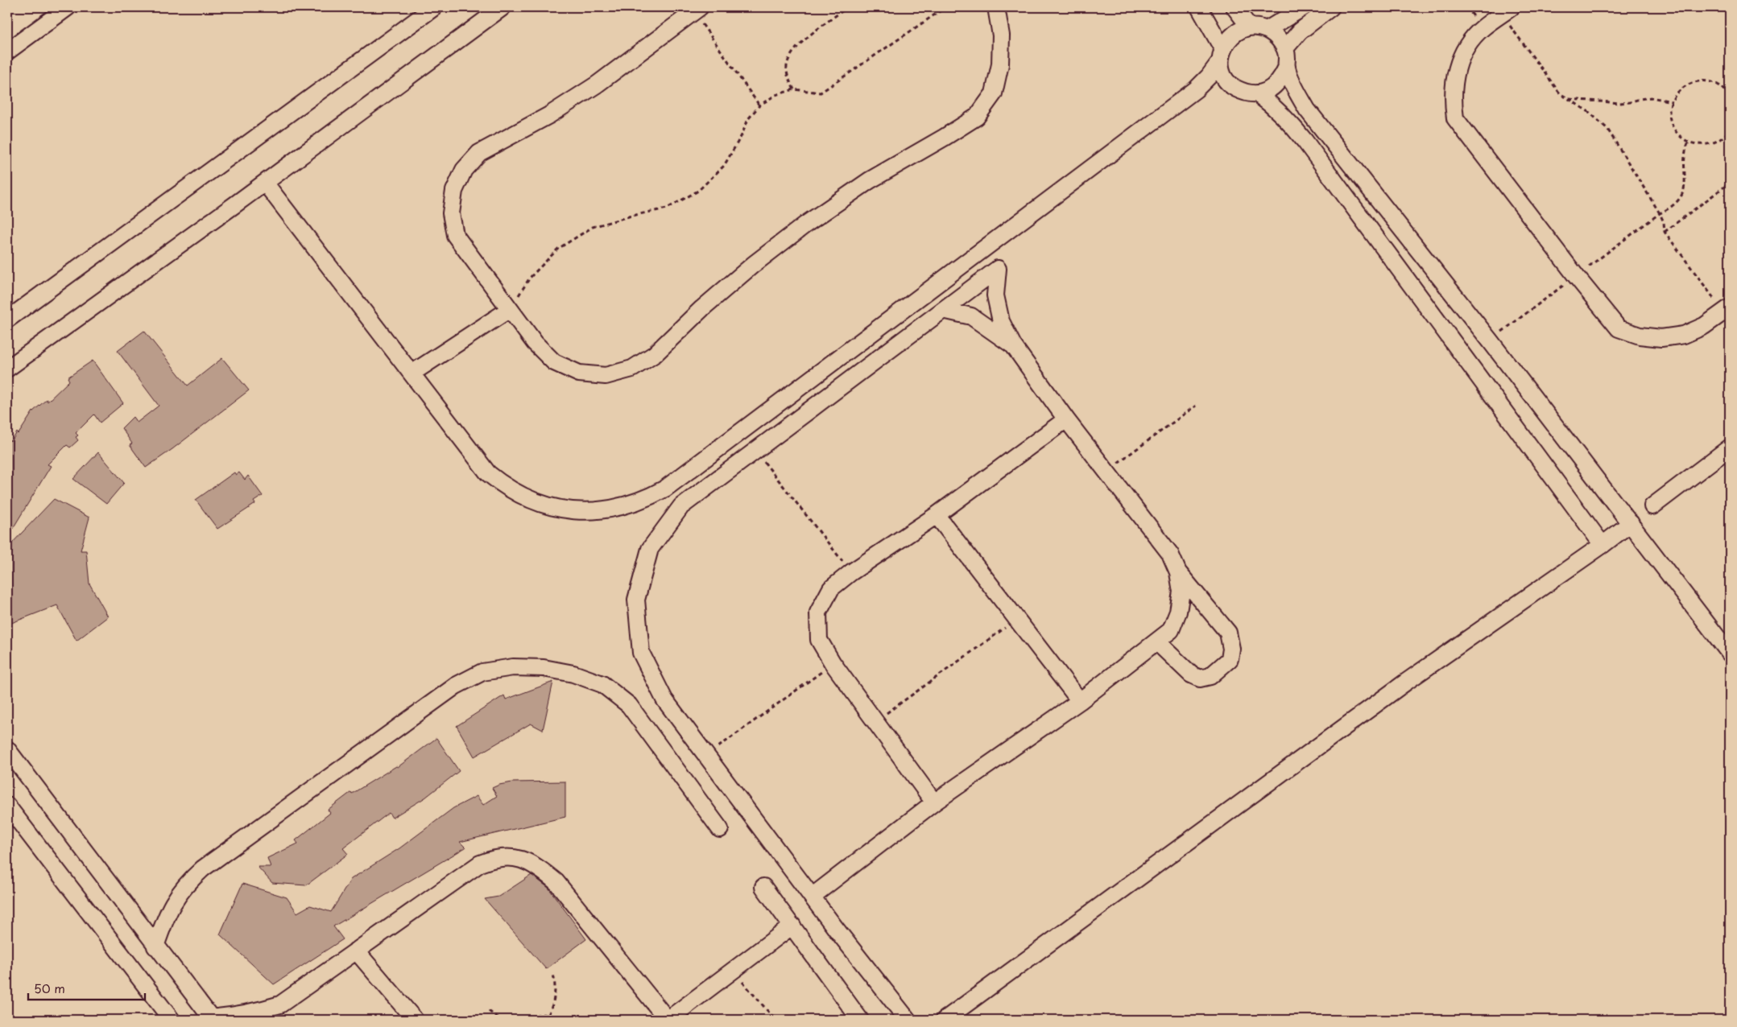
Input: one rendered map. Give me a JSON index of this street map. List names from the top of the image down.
{
  "scale_bar": "50 m"
}
